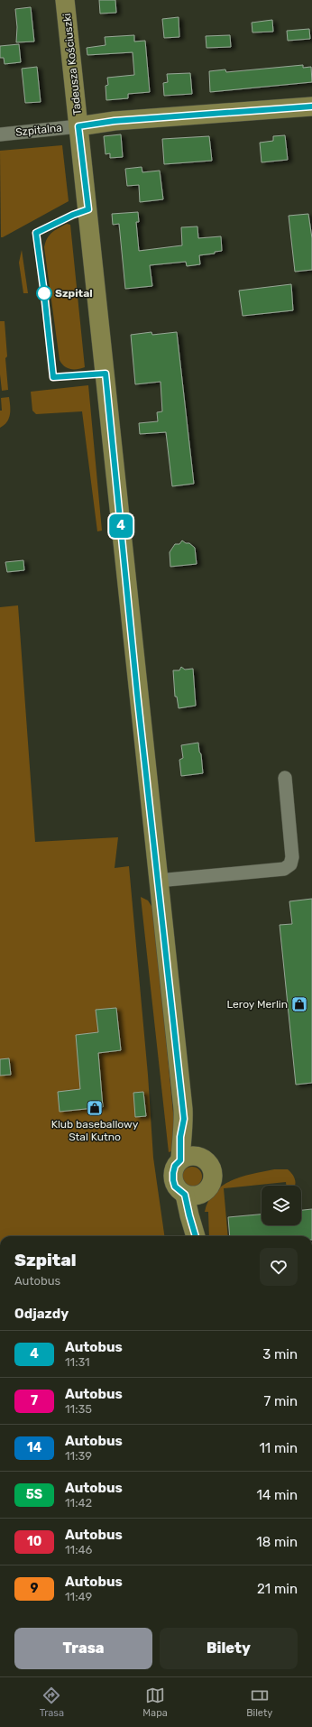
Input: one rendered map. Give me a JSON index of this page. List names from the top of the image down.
{
  "streets": {
    "street": ["Tadeusza Kościuszki", "Szpitalna"]
  },
  "crossings": [
    ["Tadeusza Kościuszki", "Szpitalna"]
  ],
  "places": {
    "other": ["Szpital"],
    "shop": ["Leroy Merlin", "Klub baseballowy Stal Kutno"]
  },
  "lines": ["bus line 4"],
  "page": {
    "on_map": "4",
    "heading": [
      ["Szpital", "Autobus"],
      "Odjazdy"
    ],
    "list": [
      {
        "mark": "4",
        "name": "Autobus",
        "note": "11:31",
        "value": "3 min"
      },
      {
        "mark": "7",
        "name": "Autobus",
        "note": "11:35",
        "value": "7 min"
      },
      {
        "mark": "14",
        "name": "Autobus",
        "note": "11:39",
        "value": "11 min"
      },
      {
        "mark": "5S",
        "name": "Autobus",
        "note": "11:42",
        "value": "14 min"
      },
      {
        "mark": "10",
        "name": "Autobus",
        "note": "11:46",
        "value": "18 min"
      },
      {
        "mark": "9",
        "name": "Autobus",
        "note": "11:49",
        "value": "21 min"
      }
    ],
    "buttons": ["Trasa", "Bilety"],
    "tabs": ["Trasa", "Mapa", "Bilety"]
  }
}
